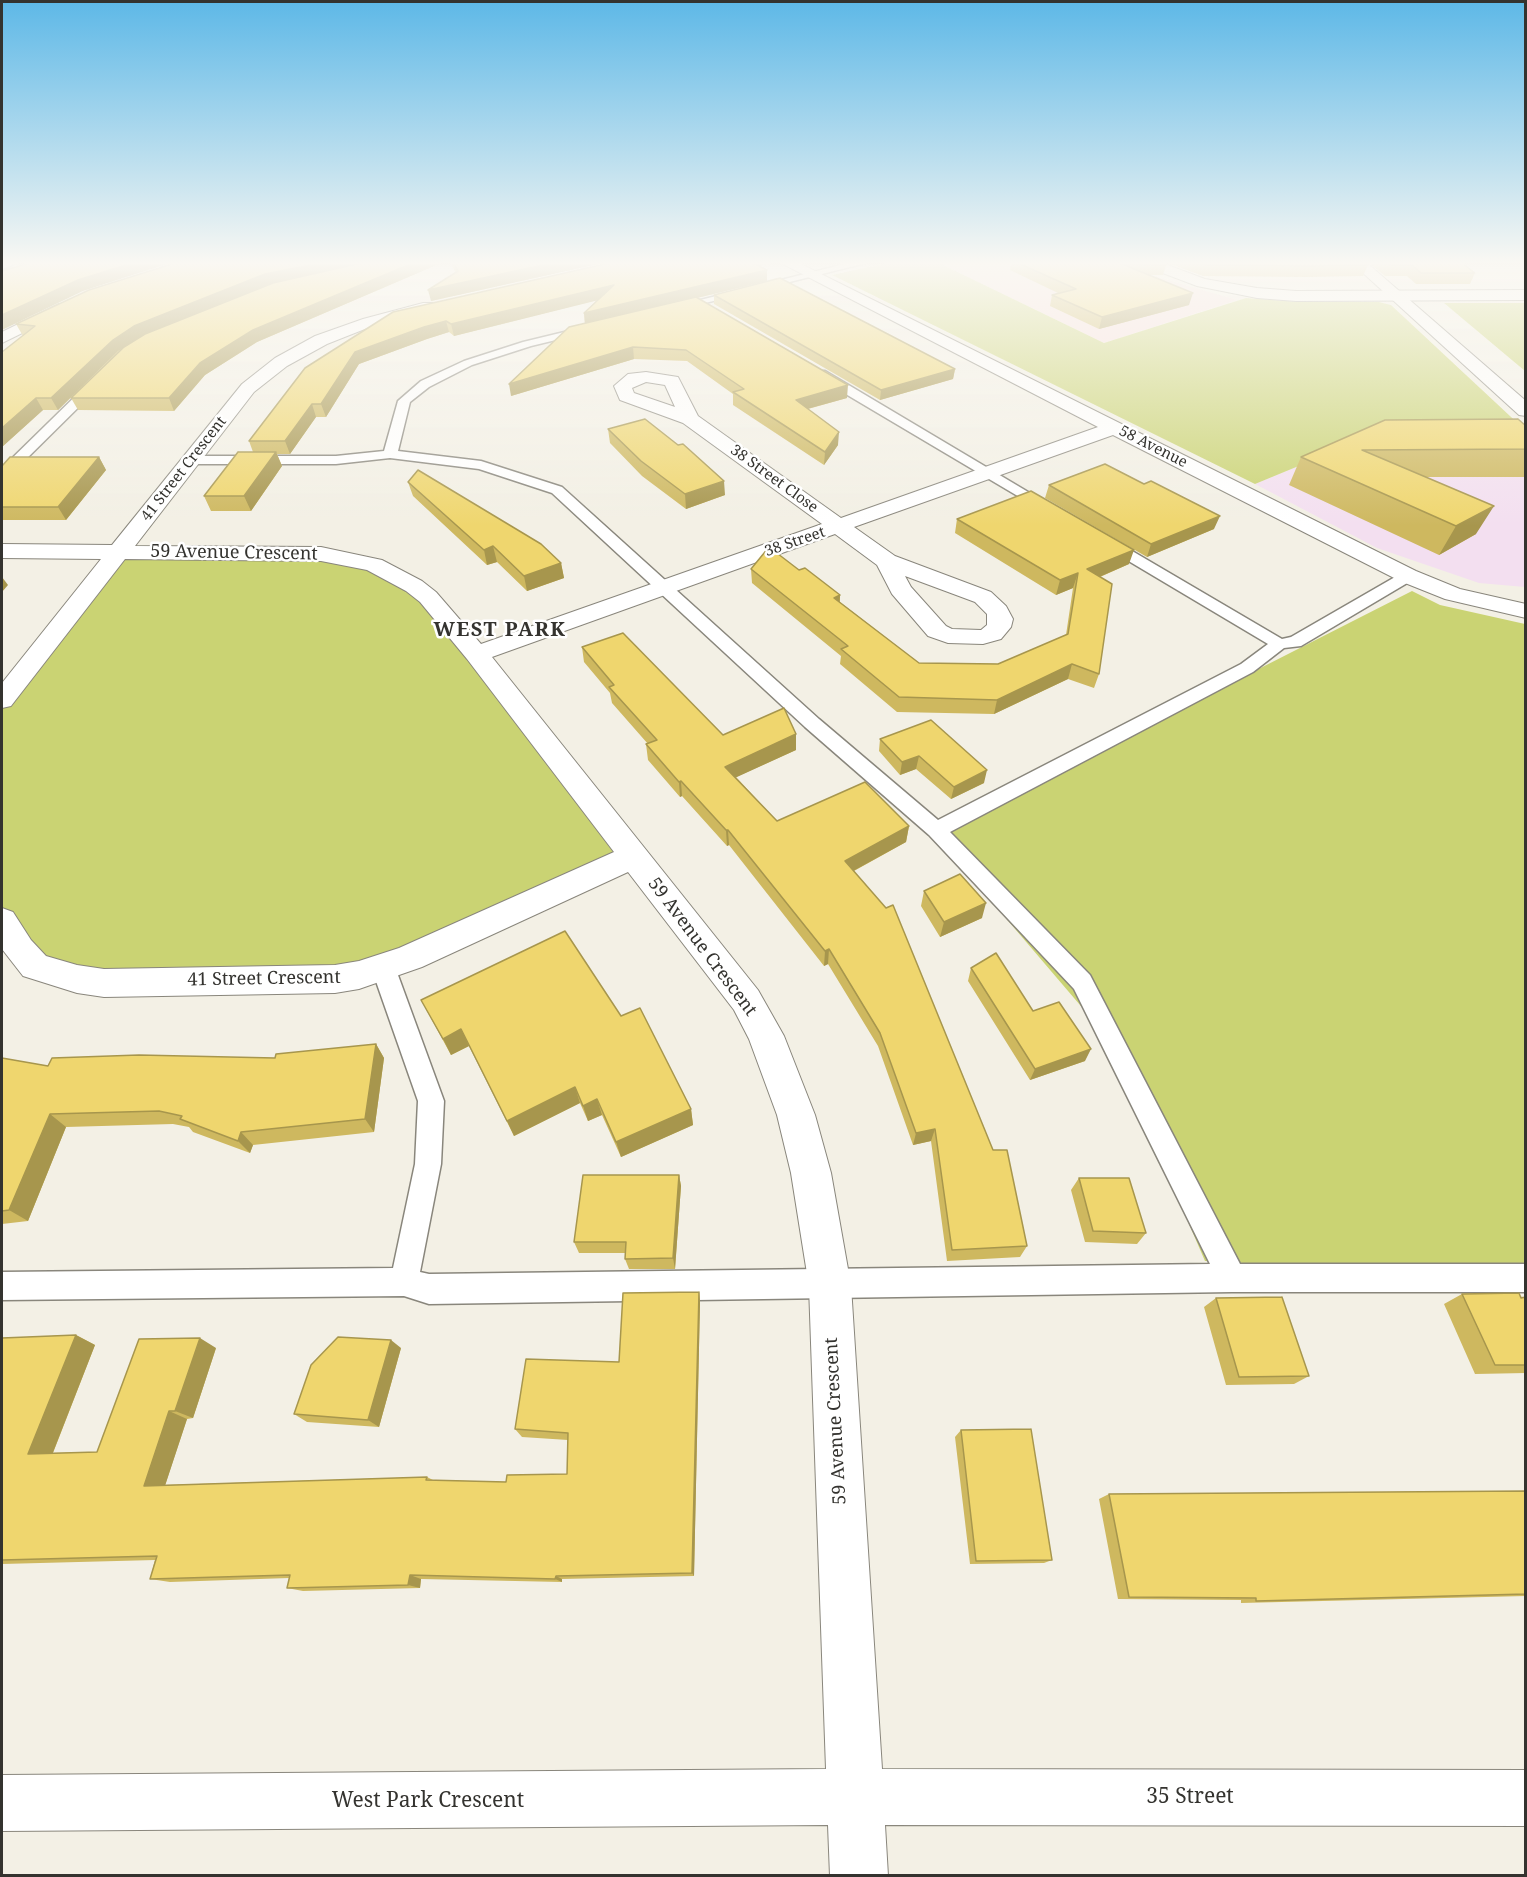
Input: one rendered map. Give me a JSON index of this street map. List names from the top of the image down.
{
  "streets": {
    "street": [
      "58 Avenue",
      "41 Street Crescent",
      "38 Street Close",
      "38 Street",
      "59 Avenue Crescent",
      "35 Street",
      "West Park Crescent"
    ]
  },
  "crossings": [
    ["58 Avenue", "38 Street"],
    ["41 Street Crescent", "59 Avenue Crescent"],
    ["38 Street Close", "38 Street"],
    ["38 Street", "59 Avenue Crescent"],
    ["59 Avenue Crescent", "35 Street"],
    ["59 Avenue Crescent", "West Park Crescent"],
    ["35 Street", "West Park Crescent"]
  ],
  "districts": ["WEST PARK"]
}
